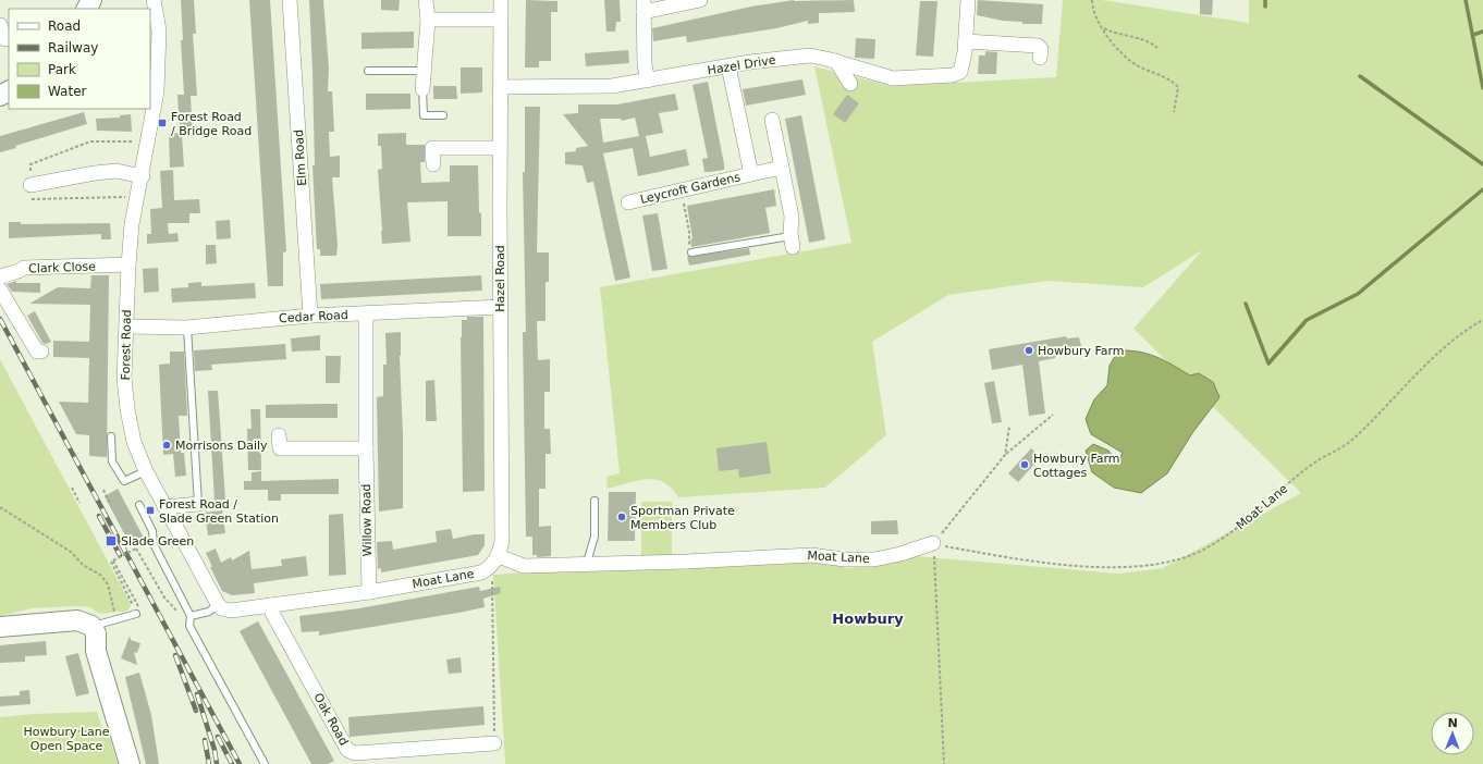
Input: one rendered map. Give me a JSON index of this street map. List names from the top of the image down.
{
  "streets": {
    "street": [
      "Hazel Drive",
      "Elm Road",
      "Leycroft Gardens",
      "Clark Close",
      "Hazel Road",
      "Cedar Road",
      "Forest Road",
      "Moat Lane",
      "Willow Road",
      "Oak Road"
    ]
  },
  "crossings": [
    ["Hazel Drive", "Leycroft Gardens"],
    ["Hazel Drive", "Hazel Road"],
    ["Elm Road", "Cedar Road"],
    ["Clark Close", "Forest Road"],
    ["Hazel Road", "Cedar Road"],
    ["Hazel Road", "Moat Lane"],
    ["Cedar Road", "Forest Road"],
    ["Cedar Road", "Willow Road"],
    ["Forest Road", "Moat Lane"],
    ["Moat Lane", "Willow Road"],
    ["Moat Lane", "Oak Road"]
  ],
  "districts": ["Howbury"],
  "parks": ["Howbury Lane Open Space"],
  "places": {
    "transit": ["Forest Road / Bridge Road", "Forest Road / Slade Green Station", "Slade Green"],
    "other": [
      "Howbury Farm",
      "Morrisons Daily",
      "Howbury Farm Cottages",
      "Sportman Private Members Club"
    ]
  },
  "legend": [
    "Road",
    "Railway",
    "Park",
    "Water"
  ],
  "north": "top"
}
